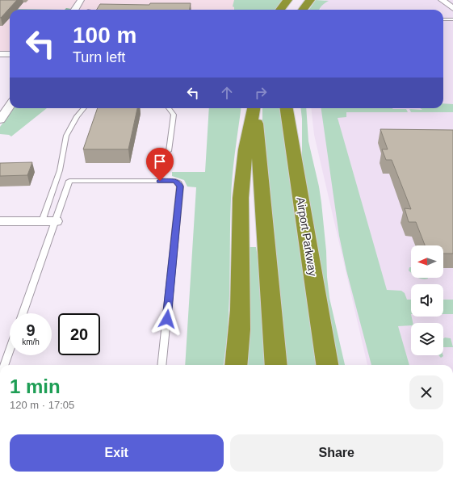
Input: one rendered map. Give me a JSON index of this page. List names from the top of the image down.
{
  "streets": {
    "highway": ["Airport Parkway"]
  },
  "north": "left",
  "page": {
    "turn": ["100 m", "Turn left"],
    "speed": "9 km/h",
    "limit": "20",
    "heading": ["1 min", "120 m · 17:05"],
    "buttons": ["Exit", "Share"]
  }
}
